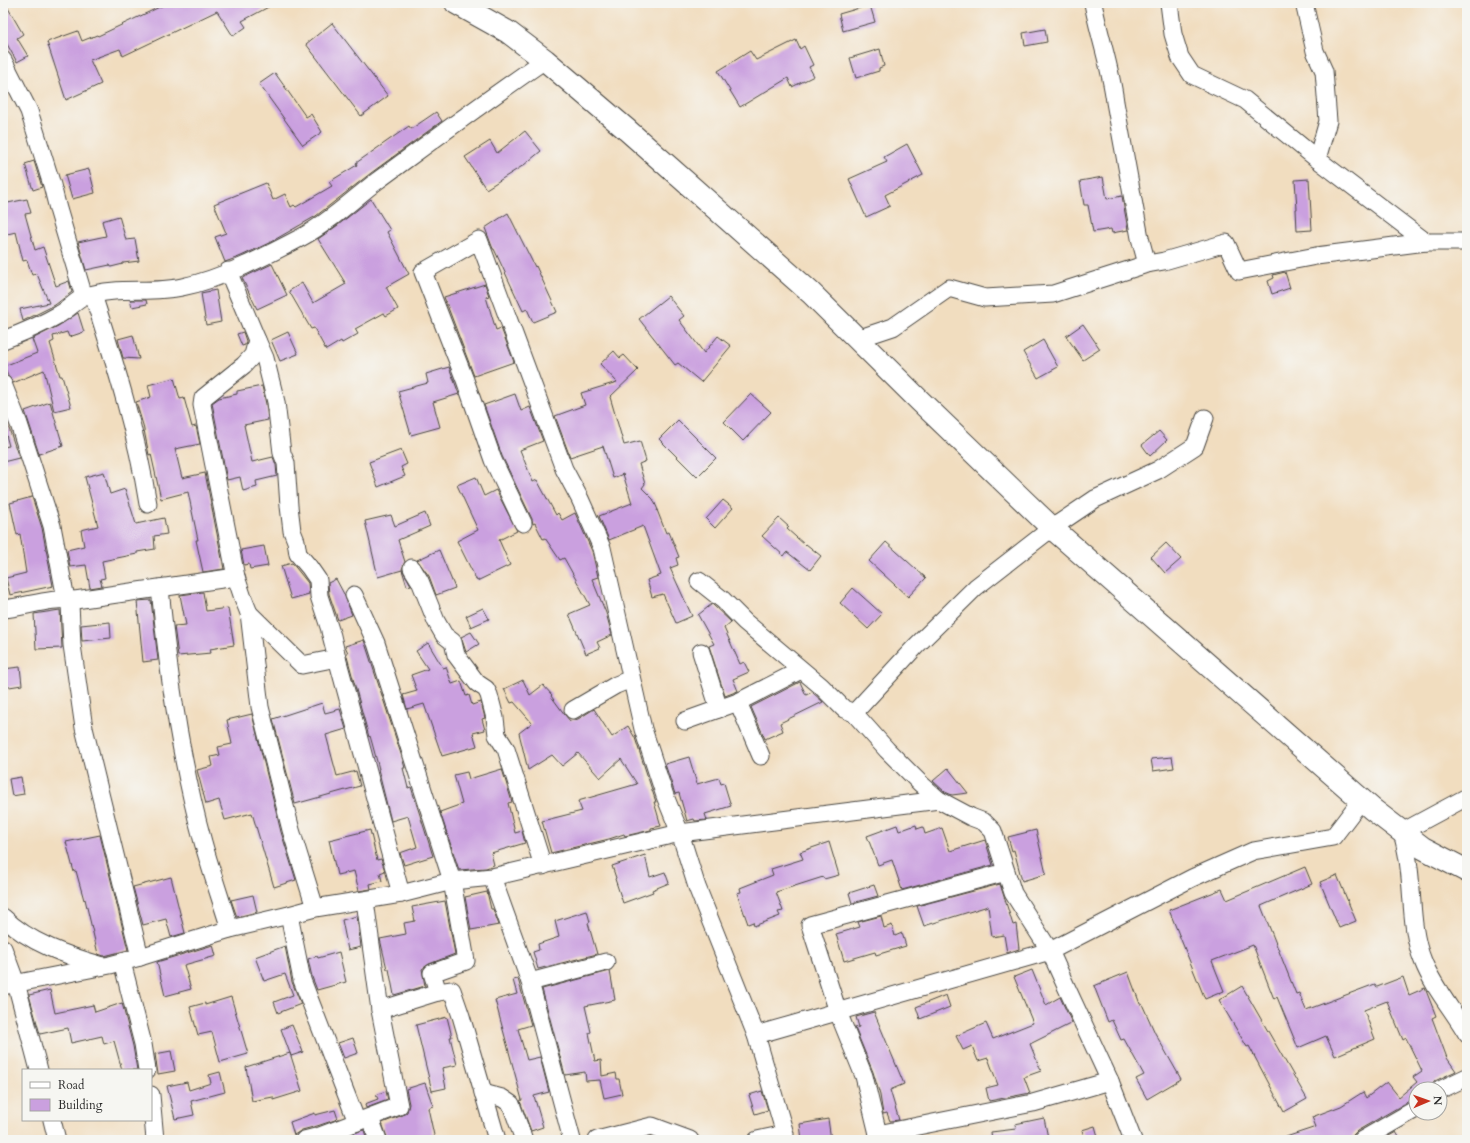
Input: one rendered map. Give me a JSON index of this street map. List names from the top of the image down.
{
  "legend": ["Road", "Building"],
  "north": "right"
}
